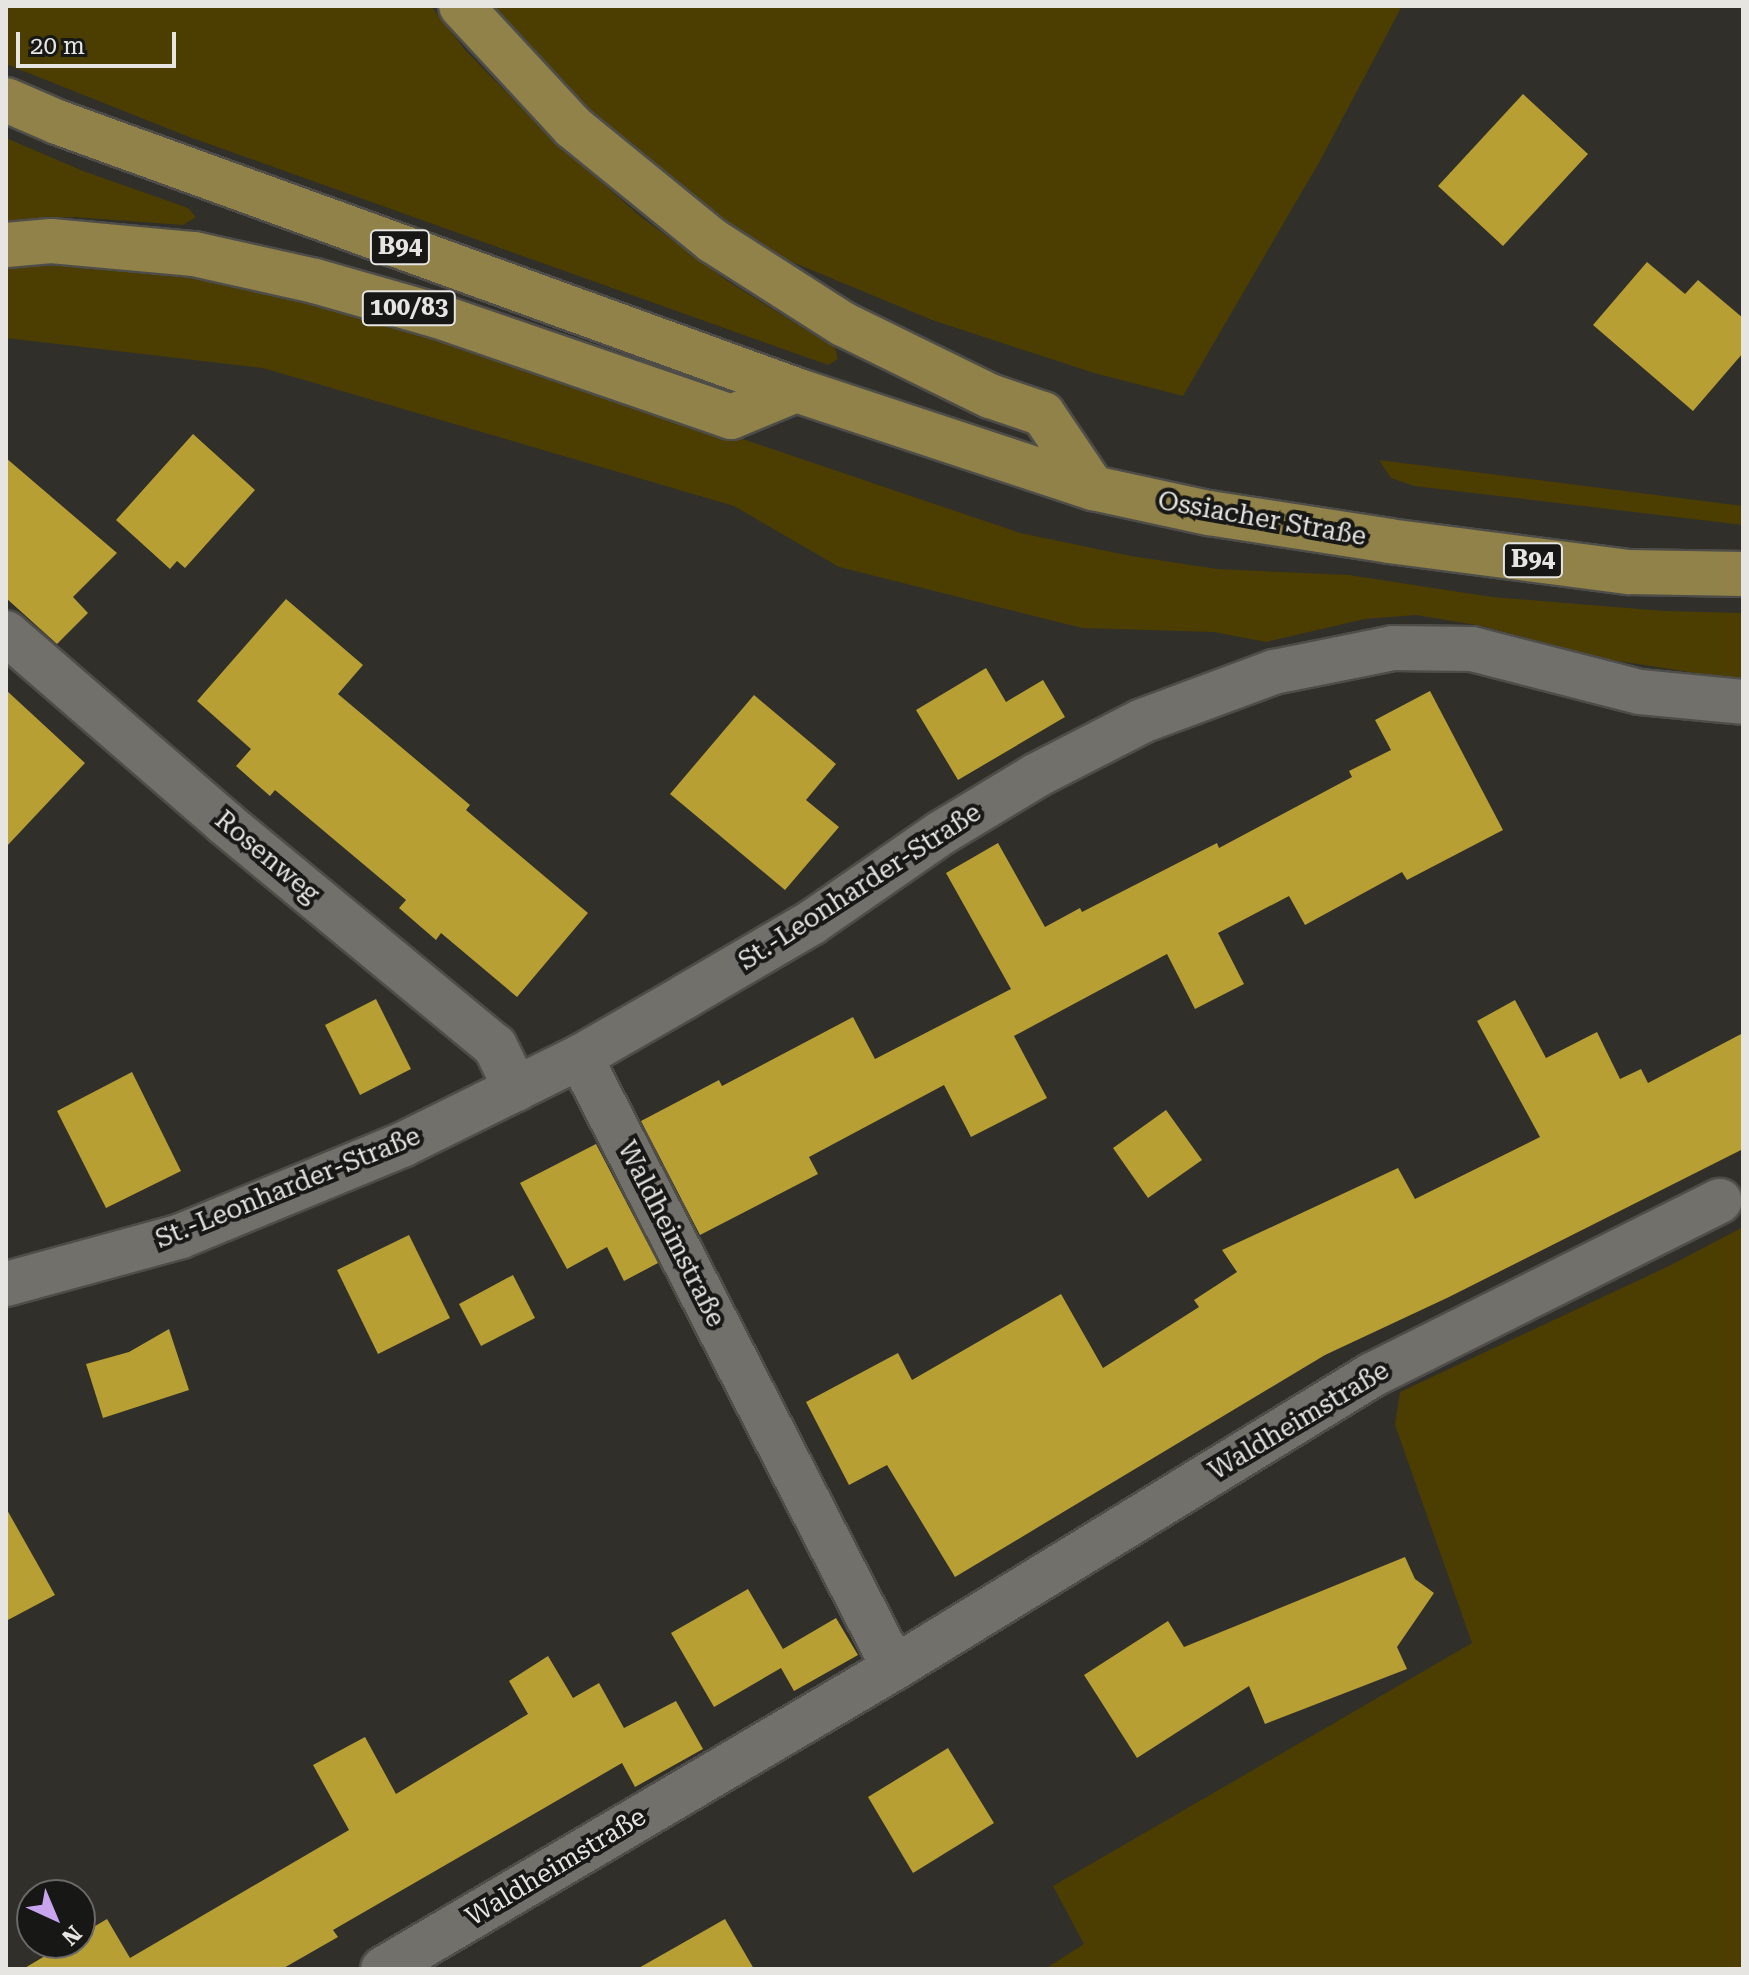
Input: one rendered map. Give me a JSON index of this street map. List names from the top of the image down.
{
  "streets": {
    "main road": ["B94", "100/83", "Ossiacher Straße"],
    "street": ["Rosenweg", "St.-Leonharder-Straße", "Waldheimstraße"]
  },
  "crossings": [
    ["B94", "100/83"],
    ["B94", "Ossiacher Straße"],
    ["100/83", "Ossiacher Straße"],
    ["Rosenweg", "St.-Leonharder-Straße"],
    ["St.-Leonharder-Straße", "Waldheimstraße"]
  ],
  "scale_bar": "20 m",
  "north": "bottom right"
}
